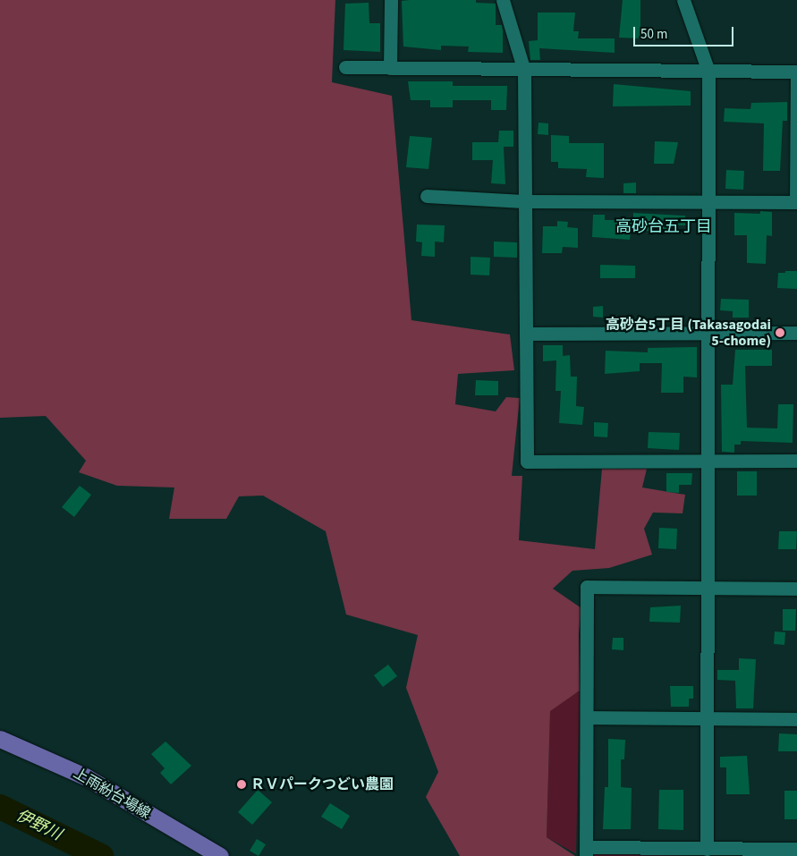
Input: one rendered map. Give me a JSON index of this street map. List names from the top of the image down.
{
  "streets": {
    "main road": ["上雨紛台場線"]
  },
  "districts": ["高砂台五丁目"],
  "water": ["伊野川"],
  "places": ["高砂台5丁目 (Takasagodai 5-chome)", "ＲＶパークつどい農園"],
  "scale_bar": "50 m"
}
